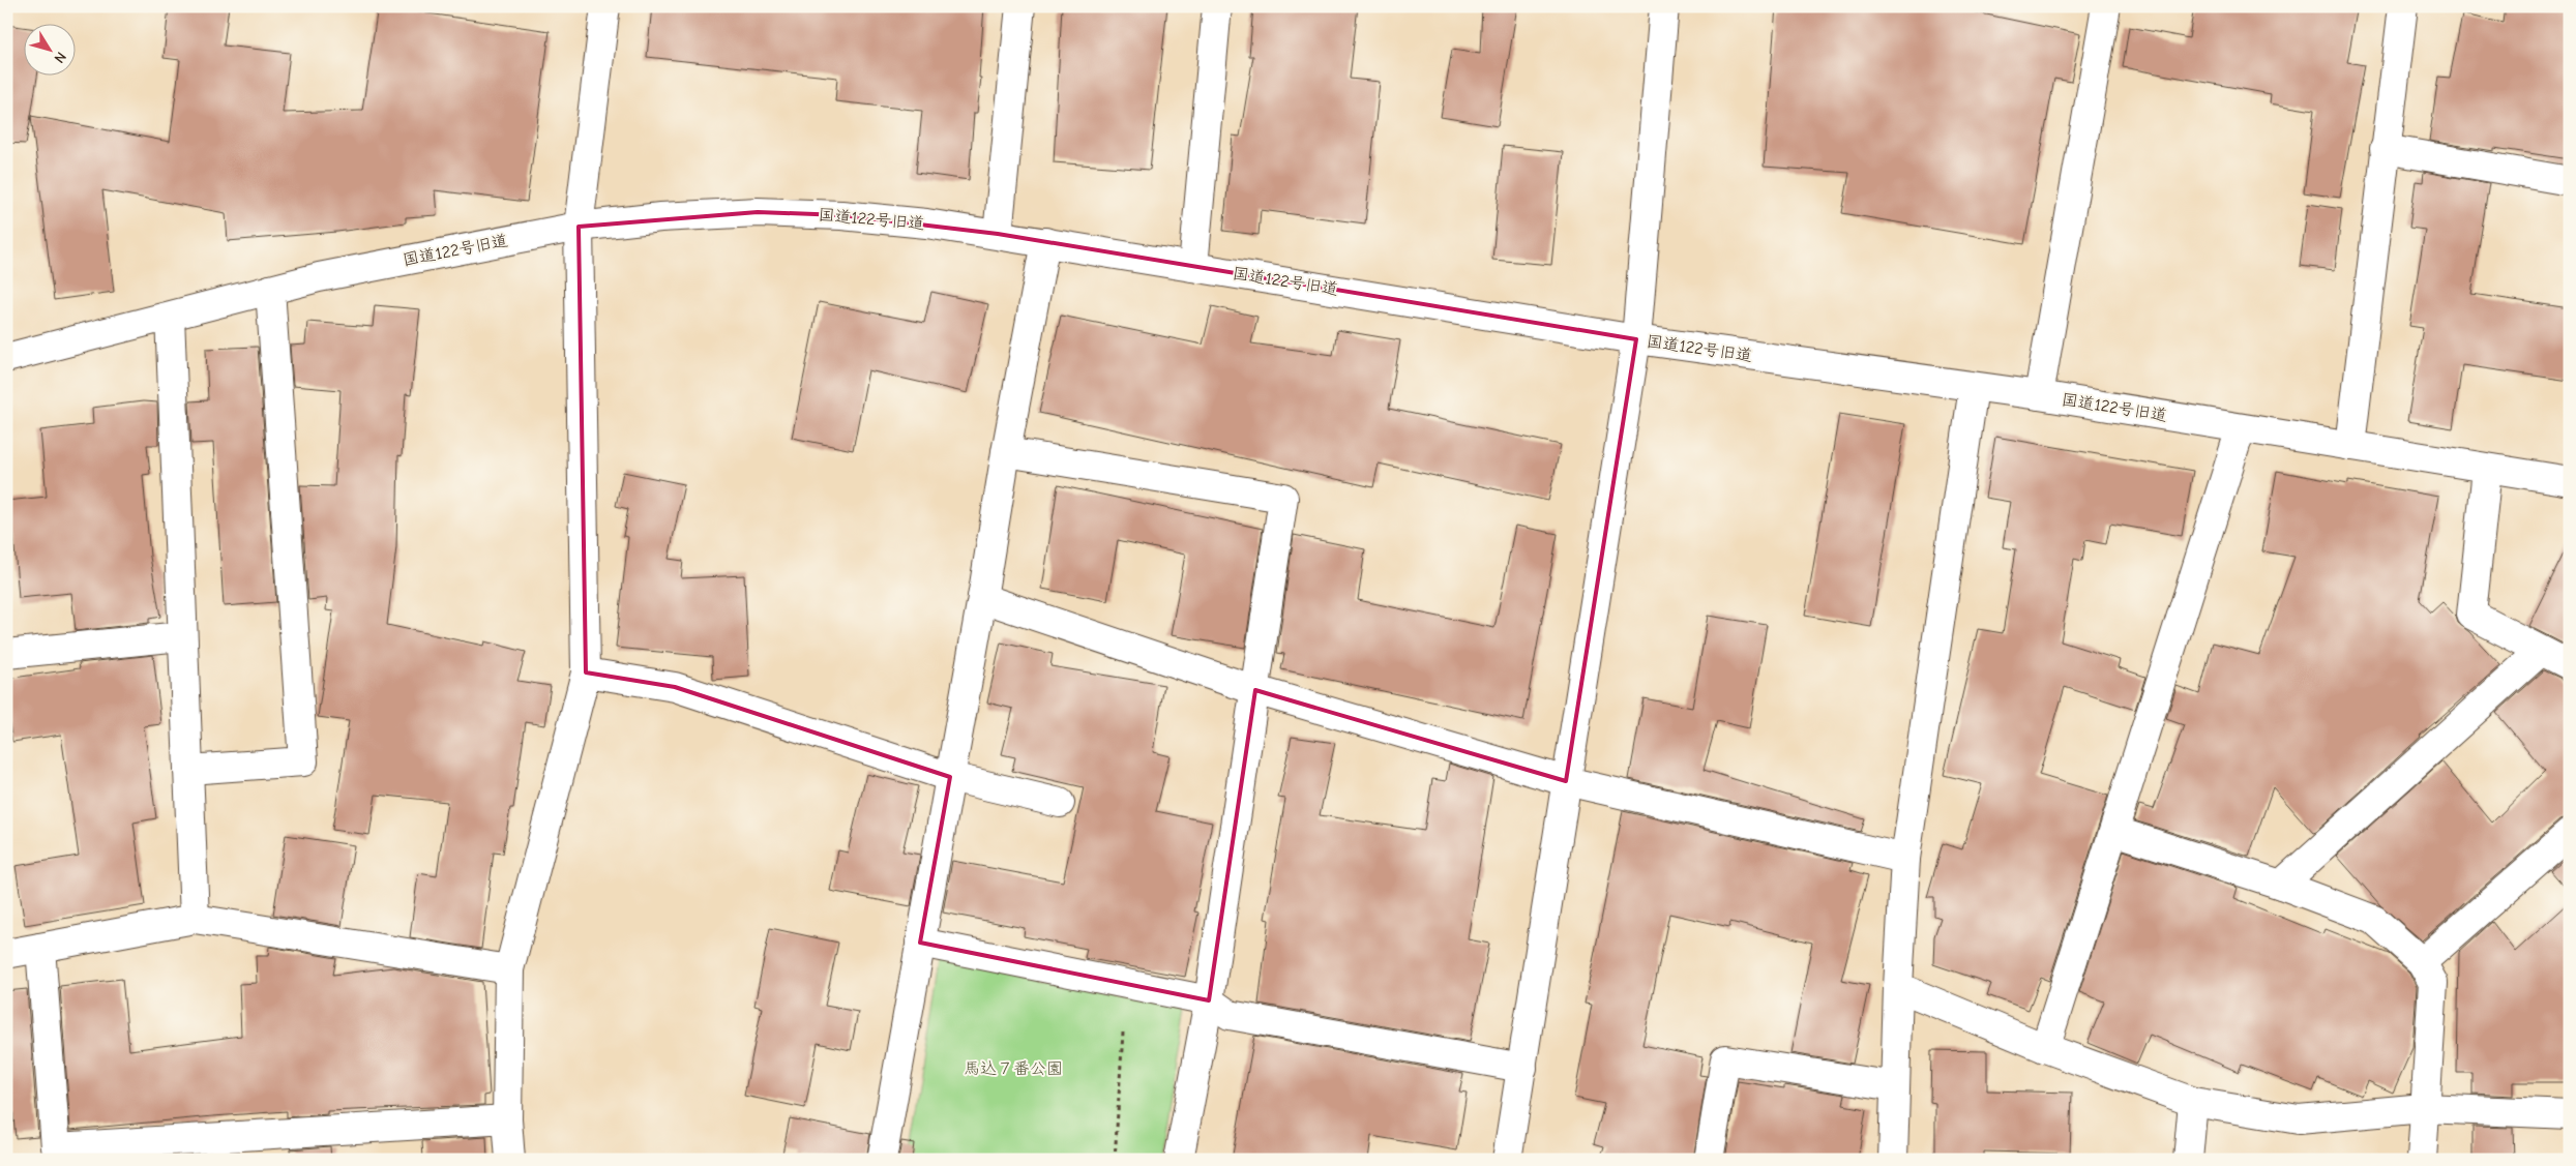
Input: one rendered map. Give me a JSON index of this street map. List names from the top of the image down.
{
  "streets": {
    "street": ["国道122号旧道"]
  },
  "parks": ["馬込７番公園"],
  "north": "bottom right"
}
